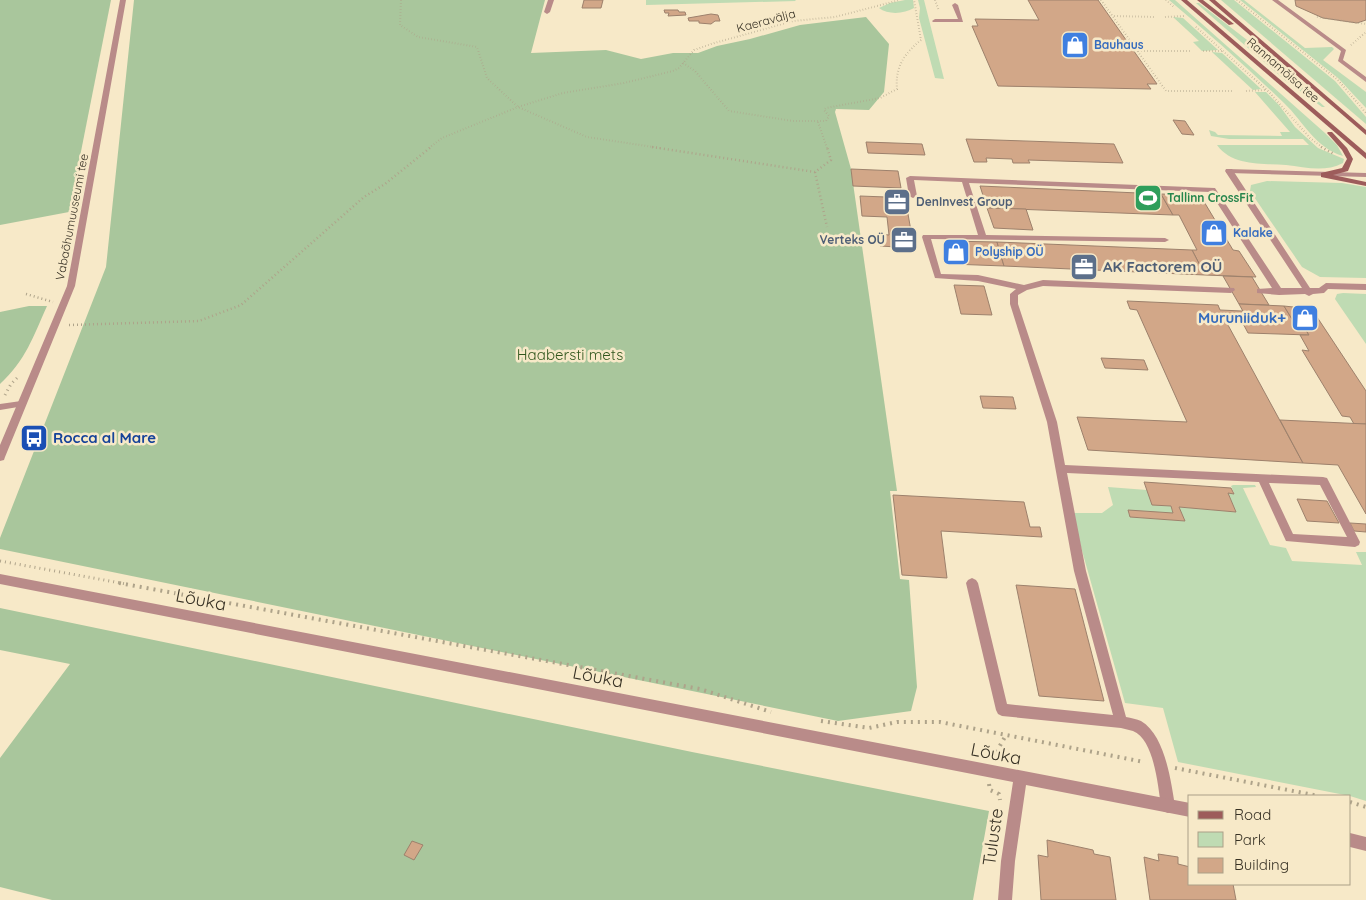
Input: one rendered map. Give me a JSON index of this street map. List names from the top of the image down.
{
  "streets": {
    "main road": ["Rannamõisa tee"],
    "street": ["Vabaõhumuuseumi tee", "Lõuka", "Tuluste"],
    "path": ["Kaeravälja"]
  },
  "crossings": [
    ["Lõuka", "Tuluste"]
  ],
  "parks": ["Haabersti mets"],
  "places": {
    "shop": [
      "Bauhaus",
      "Kalake",
      "Polyship OÜ",
      "Muruniiduk+"
    ],
    "sports": ["Tallinn CrossFit"],
    "office": ["DenInvest Group", "Verteks OÜ", "AK Factorem OÜ"],
    "bus stop": ["Rocca al Mare"]
  },
  "legend": ["Road", "Park", "Building"]
}
